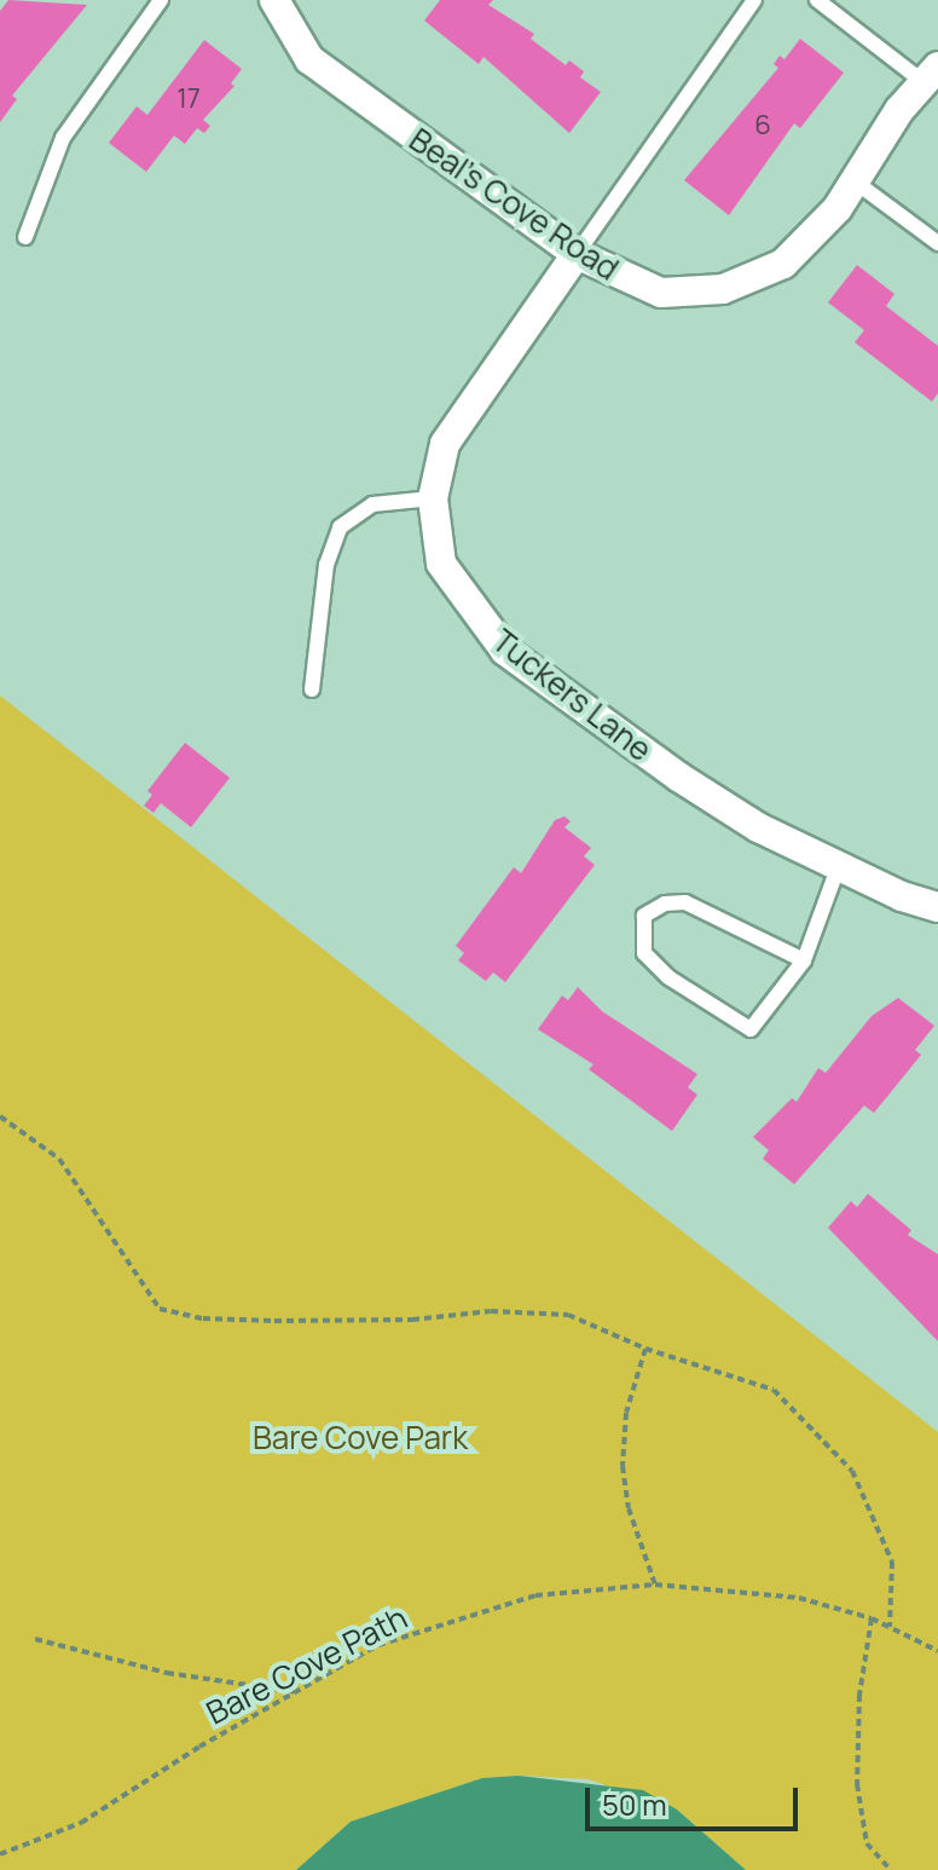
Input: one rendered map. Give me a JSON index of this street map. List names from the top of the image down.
{
  "streets": {
    "street": ["Beal's Cove Road", "Tuckers Lane"],
    "path": ["Bare Cove Path"]
  },
  "crossings": [
    ["Beal's Cove Road", "Tuckers Lane"]
  ],
  "parks": ["Bare Cove Park"],
  "house_numbers": ["17", "6"],
  "scale_bar": "50 m"
}
